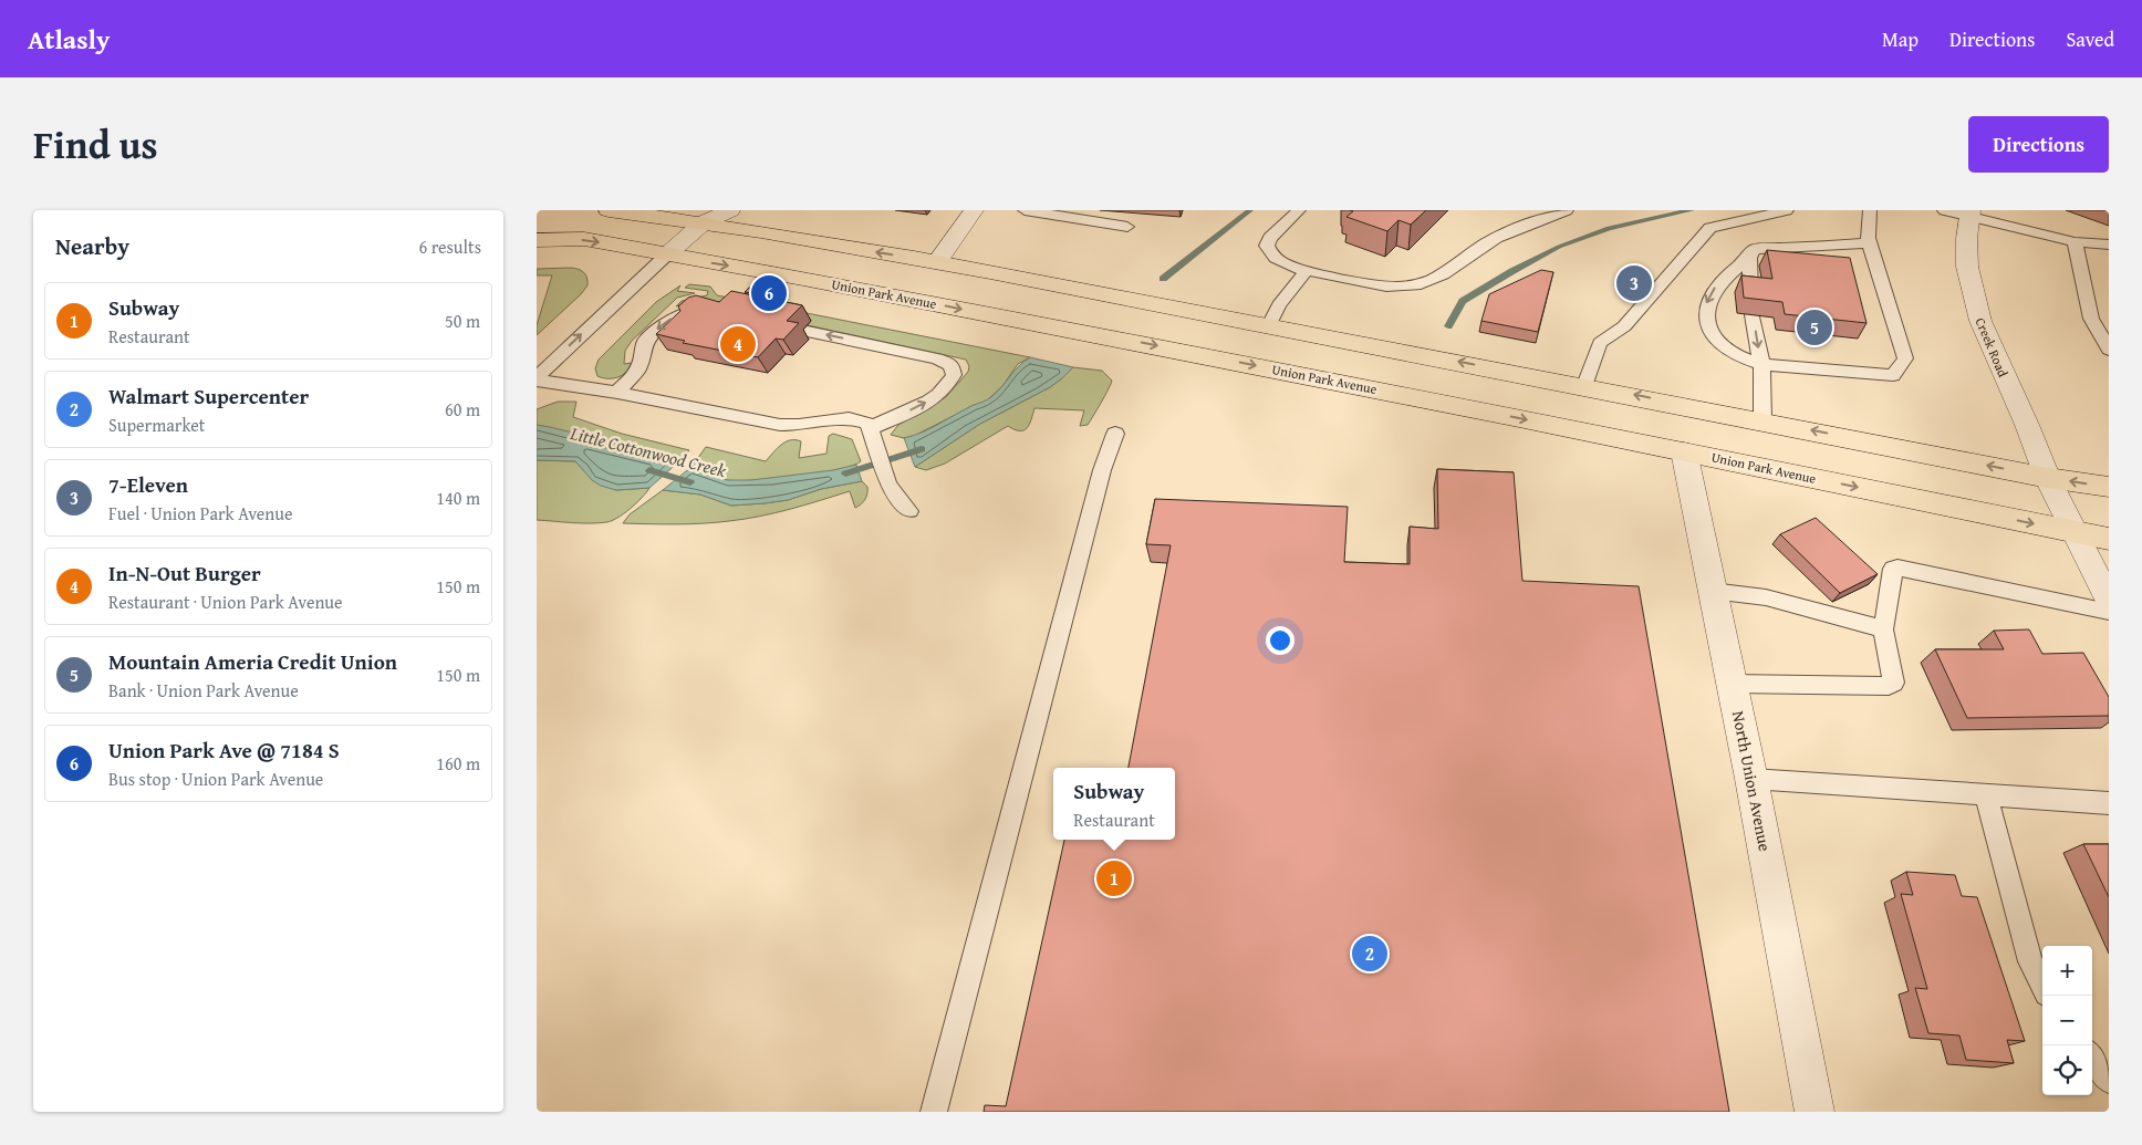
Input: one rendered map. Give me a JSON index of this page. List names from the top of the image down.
{
  "streets": {
    "main road": ["Union Park Avenue"],
    "street": ["Creek Road", "North Union Avenue"]
  },
  "crossings": [
    ["Union Park Avenue", "Creek Road"],
    ["Union Park Avenue", "North Union Avenue"]
  ],
  "water": ["Little Cottonwood Creek"],
  "page": {
    "header": "Atlasly",
    "nav": ["Map", "Directions", "Saved"],
    "title": "Find us",
    "buttons": "Directions",
    "heading": ["Nearby", "6 results"],
    "pins": [
      "3",
      "6",
      "5",
      "4",
      "1",
      "2"
    ],
    "list": [
      {
        "mark": "1",
        "name": "Subway",
        "note": "Restaurant",
        "value": "50 m"
      },
      {
        "mark": "2",
        "name": "Walmart Supercenter",
        "note": "Supermarket",
        "value": "60 m"
      },
      {
        "mark": "3",
        "name": "7-Eleven",
        "note": "Fuel · Union Park Avenue",
        "value": "140 m"
      },
      {
        "mark": "4",
        "name": "In-N-Out Burger",
        "note": "Restaurant · Union Park Avenue",
        "value": "150 m"
      },
      {
        "mark": "5",
        "name": "Mountain Ameria Credit Union",
        "note": "Bank · Union Park Avenue",
        "value": "150 m"
      },
      {
        "mark": "6",
        "name": "Union Park Ave @ 7184 S",
        "note": "Bus stop · Union Park Avenue",
        "value": "160 m"
      }
    ],
    "popup": ["Subway", "Restaurant"],
    "map_buttons": ["+", "−"]
  }
}
